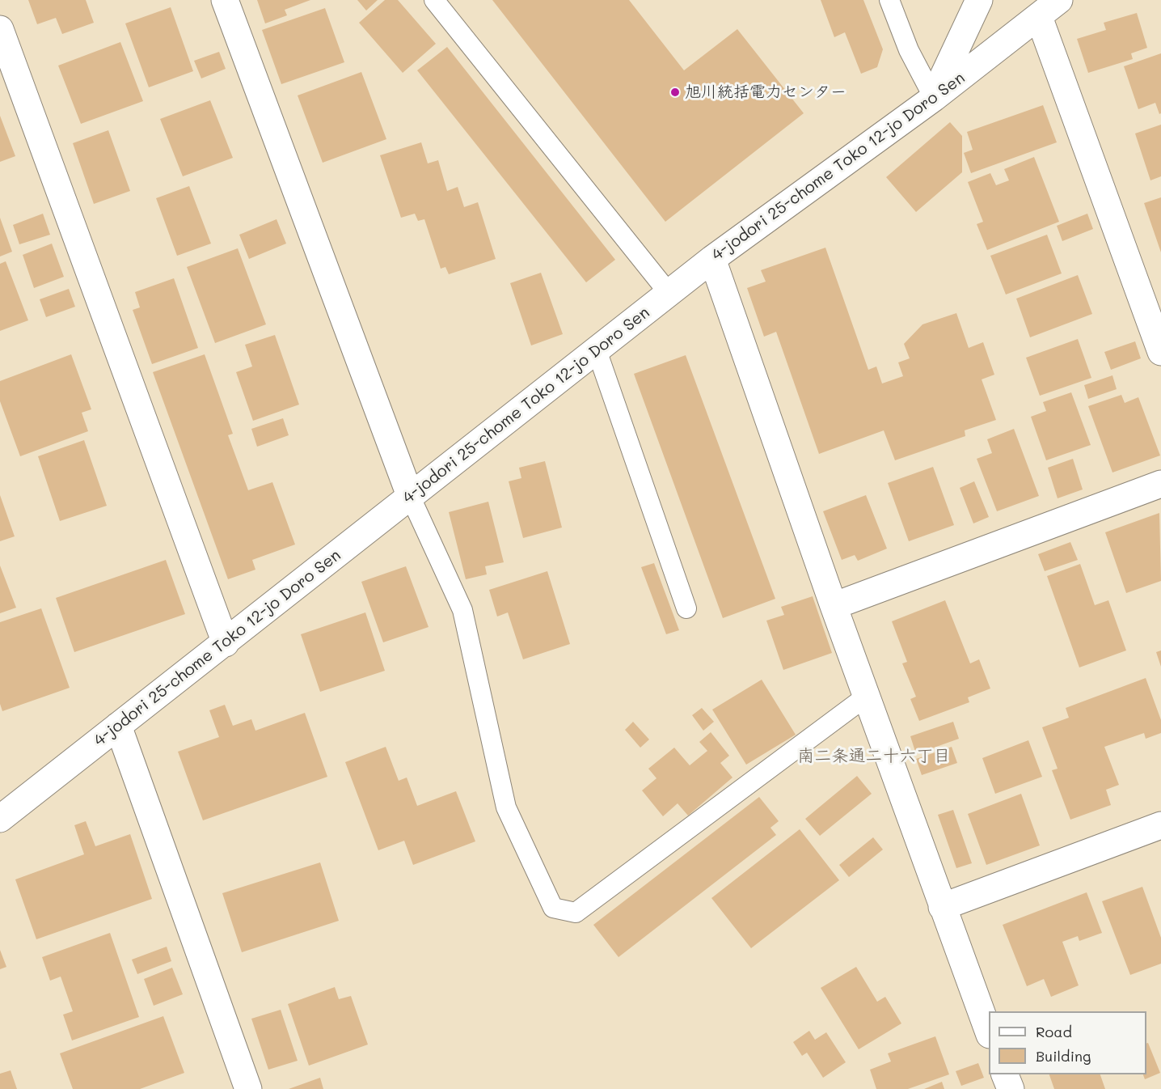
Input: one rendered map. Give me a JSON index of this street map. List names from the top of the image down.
{
  "streets": {
    "street": ["4-jodori 25-chome Toko 12-jo Doro Sen"]
  },
  "districts": ["南二条通二十六丁目"],
  "places": ["旭川統括電力センター"],
  "legend": ["Road", "Building"]
}
